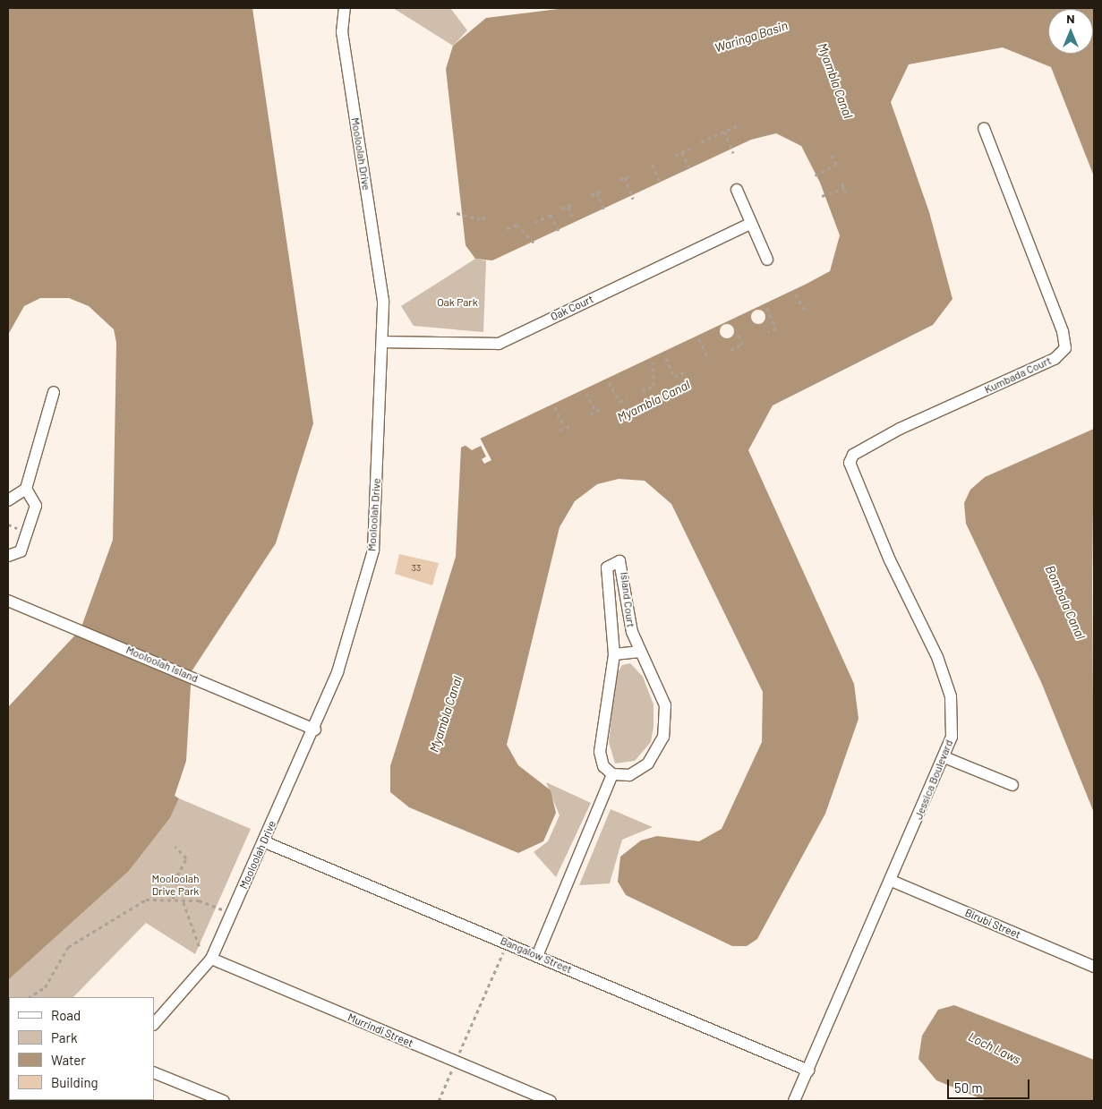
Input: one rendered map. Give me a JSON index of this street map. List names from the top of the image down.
{
  "streets": {
    "street": [
      "Mooloolah Drive",
      "Oak Court",
      "Kumbada Court",
      "Island Court",
      "Mooloolah Island",
      "Jessica Boulevard",
      "Birubi Street",
      "Bangalow Street",
      "Murrindi Street"
    ]
  },
  "crossings": [
    ["Mooloolah Drive", "Oak Court"],
    ["Mooloolah Drive", "Mooloolah Island"],
    ["Mooloolah Drive", "Bangalow Street"],
    ["Mooloolah Drive", "Murrindi Street"],
    ["Kumbada Court", "Jessica Boulevard"],
    ["Jessica Boulevard", "Birubi Street"],
    ["Jessica Boulevard", "Bangalow Street"]
  ],
  "water": [
    "Waringa Basin",
    "Myambla Canal",
    "Bombala Canal",
    "Loch Laws"
  ],
  "parks": ["Oak Park", "Mooloolah Drive Park"],
  "house_numbers": ["33"],
  "legend": [
    "Road",
    "Park",
    "Water",
    "Building"
  ],
  "scale_bar": "50 m",
  "north": "top"
}
